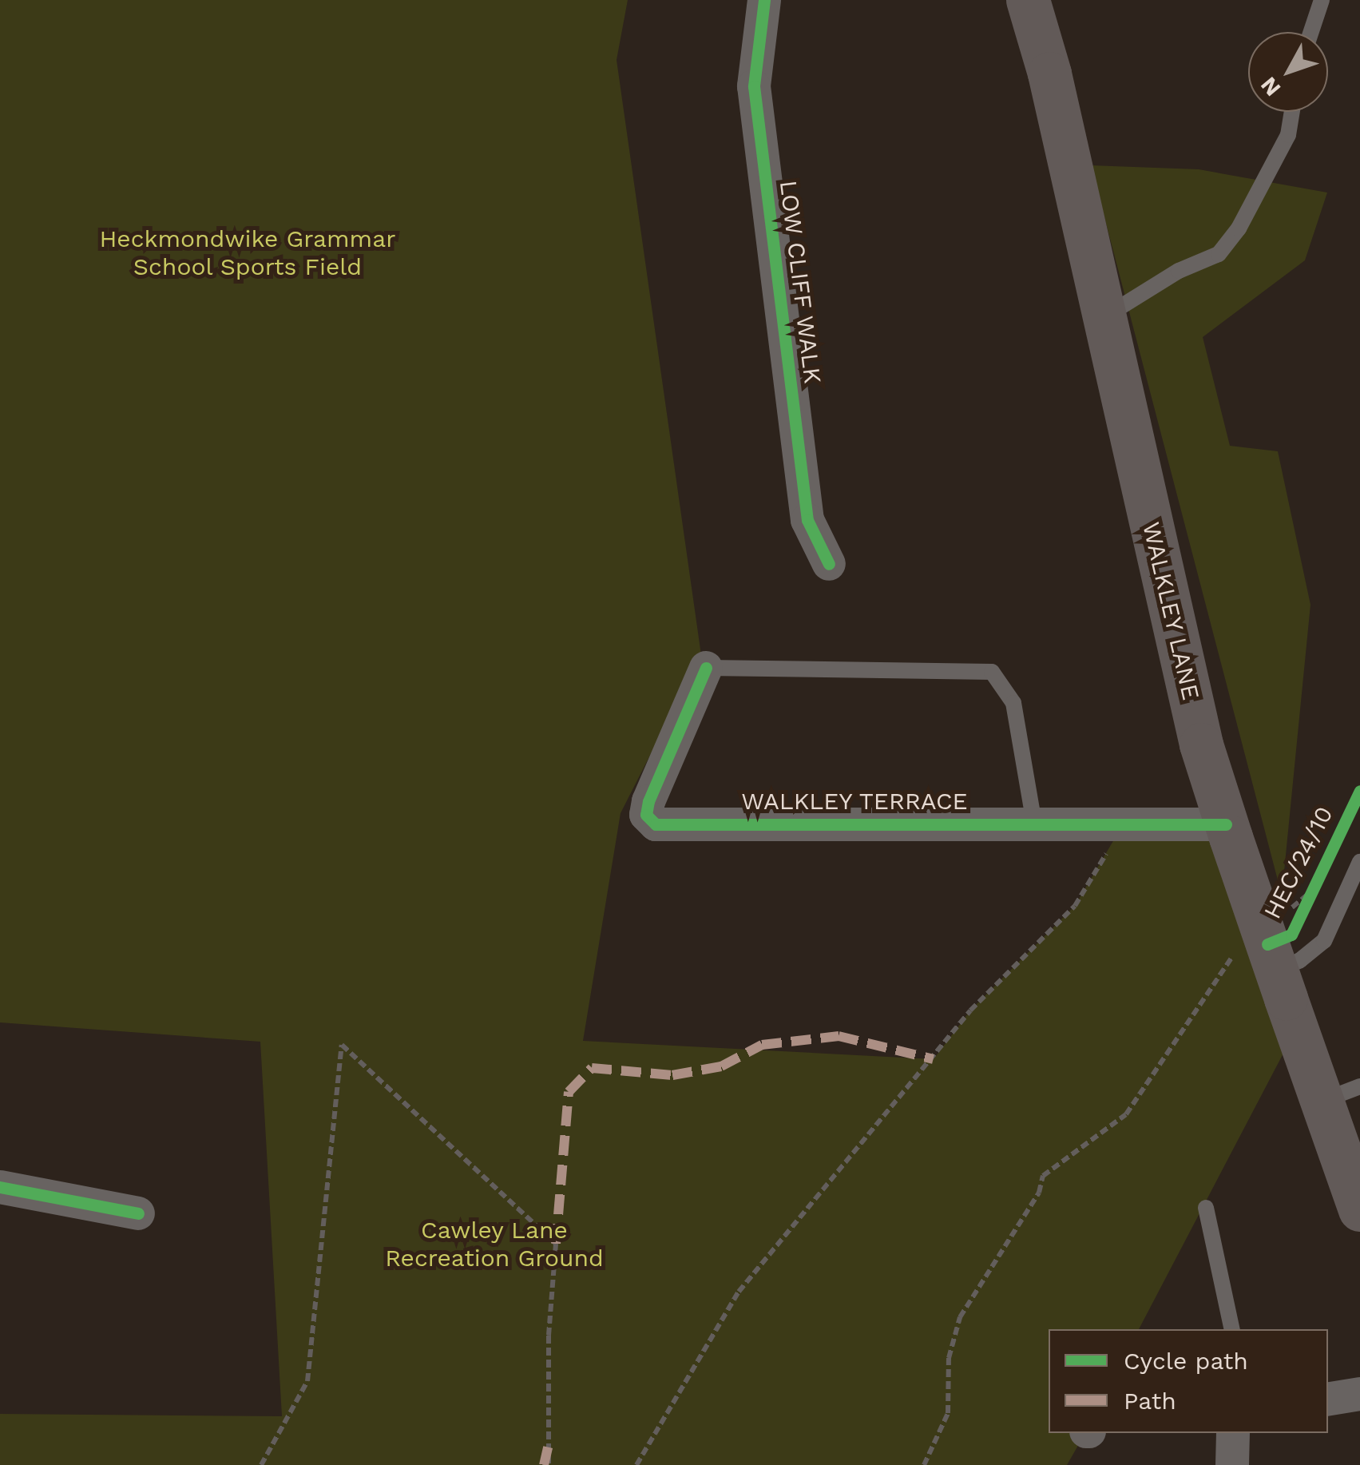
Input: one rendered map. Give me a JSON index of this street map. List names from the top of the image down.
{
  "streets": {
    "main road": ["WALKLEY LANE"],
    "street": ["LOW CLIFF WALK", "WALKLEY TERRACE"],
    "cycle path": ["HEC/24/10"]
  },
  "crossings": [
    ["WALKLEY LANE", "WALKLEY TERRACE"],
    ["WALKLEY LANE", "HEC/24/10"]
  ],
  "parks": ["Heckmondwike Grammar School Sports Field", "Cawley Lane Recreation Ground"],
  "legend": ["Cycle path", "Path"],
  "north": "bottom left"
}
